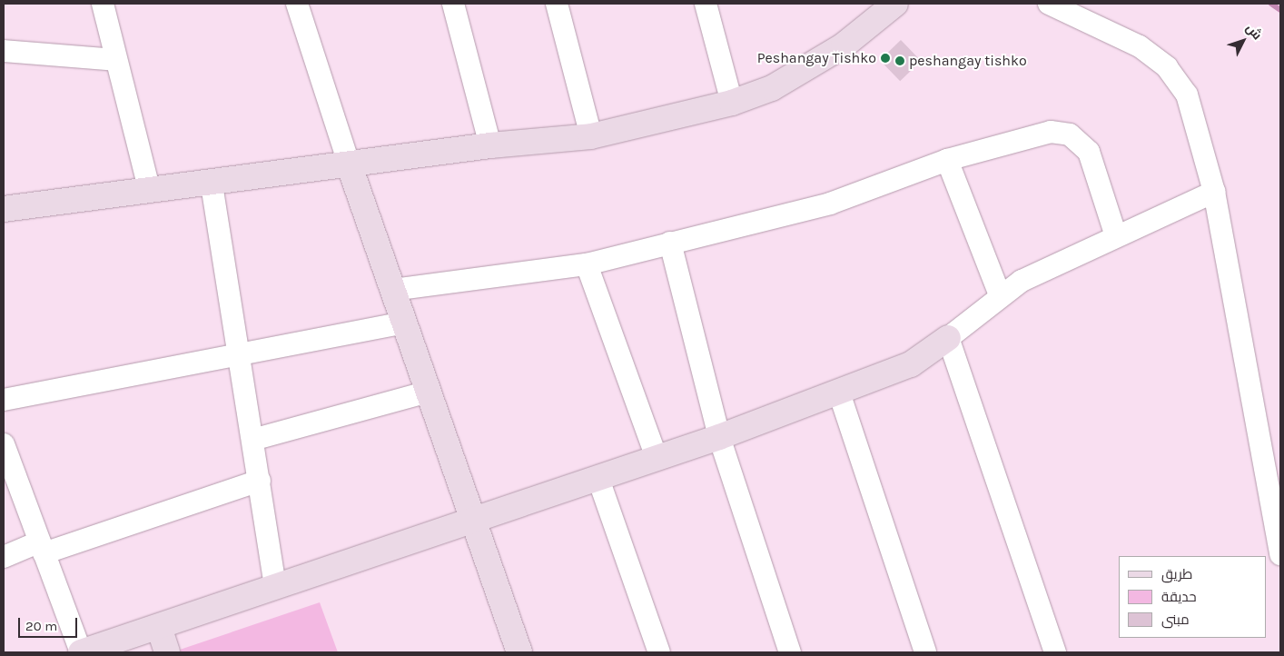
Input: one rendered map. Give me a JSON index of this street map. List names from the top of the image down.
{
  "places": ["Peshangay Tishko", "peshangay tishko"],
  "legend": ["طريق", "حديقة", "مبنى"],
  "scale_bar": "20 m",
  "north": "top right"
}
